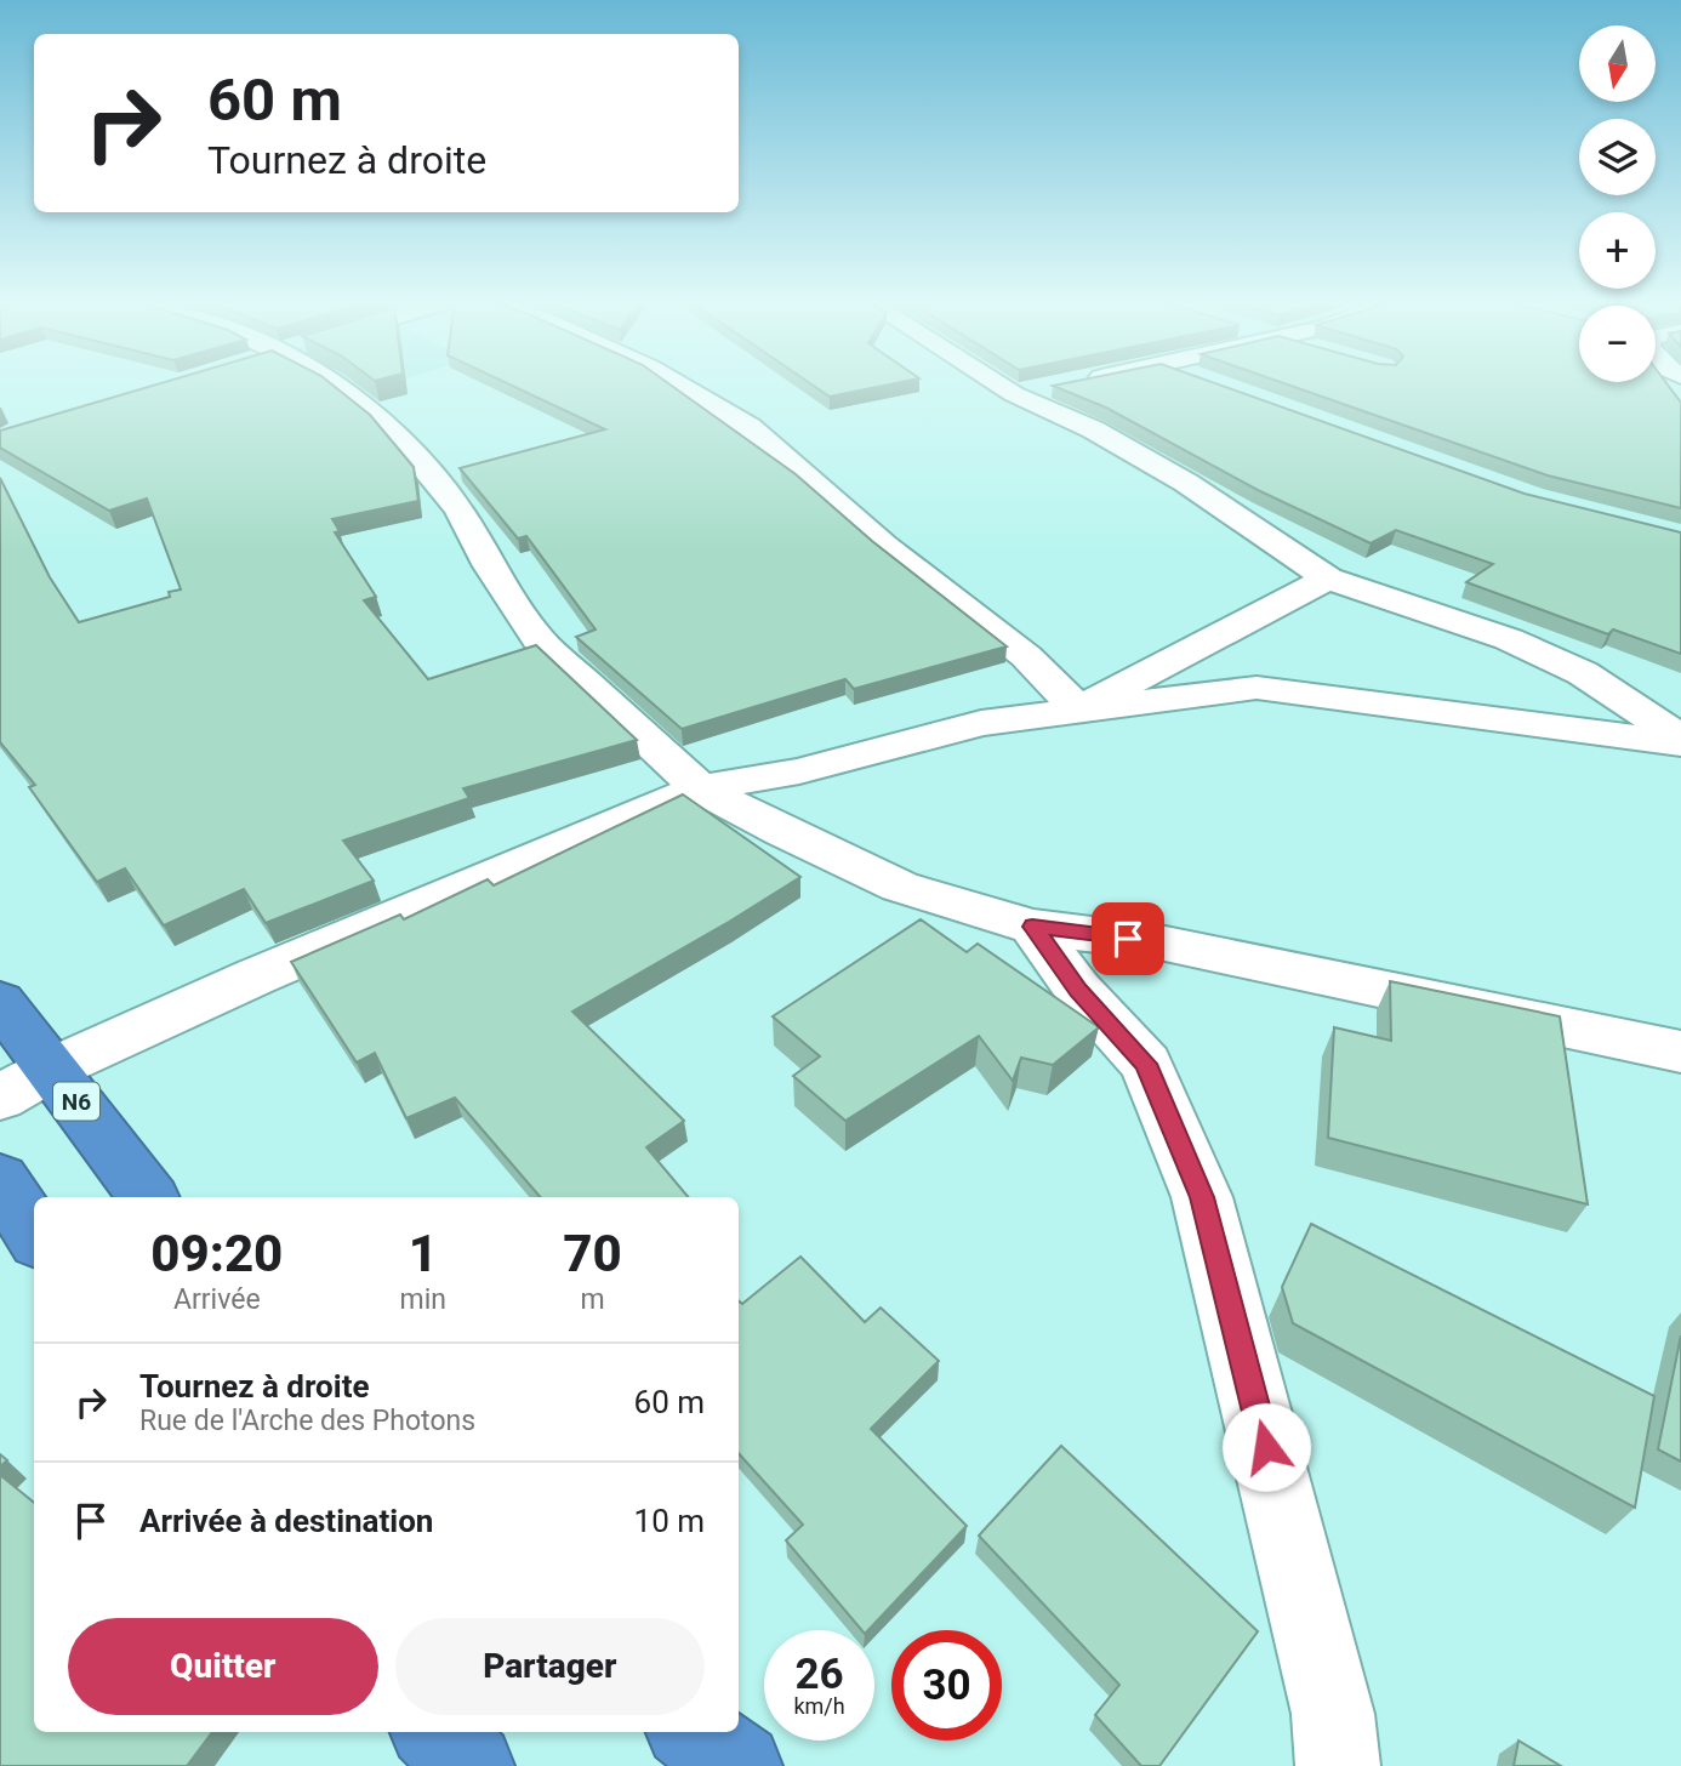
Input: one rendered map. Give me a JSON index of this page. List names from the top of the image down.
{
  "streets": {
    "highway": ["N6"]
  },
  "north": "bottom",
  "page": {
    "map_buttons": ["+", "−"],
    "turn": ["60 m", "Tournez à droite"],
    "eta": [
      "09:20",
      "Arrivée",
      "1",
      "min",
      "70",
      "m"
    ],
    "list": [
      {
        "name": "Tournez à droite",
        "note": "Rue de l'Arche des Photons",
        "value": "60 m"
      },
      {
        "name": "Arrivée à destination",
        "value": "10 m"
      }
    ],
    "buttons": ["Quitter", "Partager"],
    "speed": "26 km/h",
    "limit": "30"
  }
}
